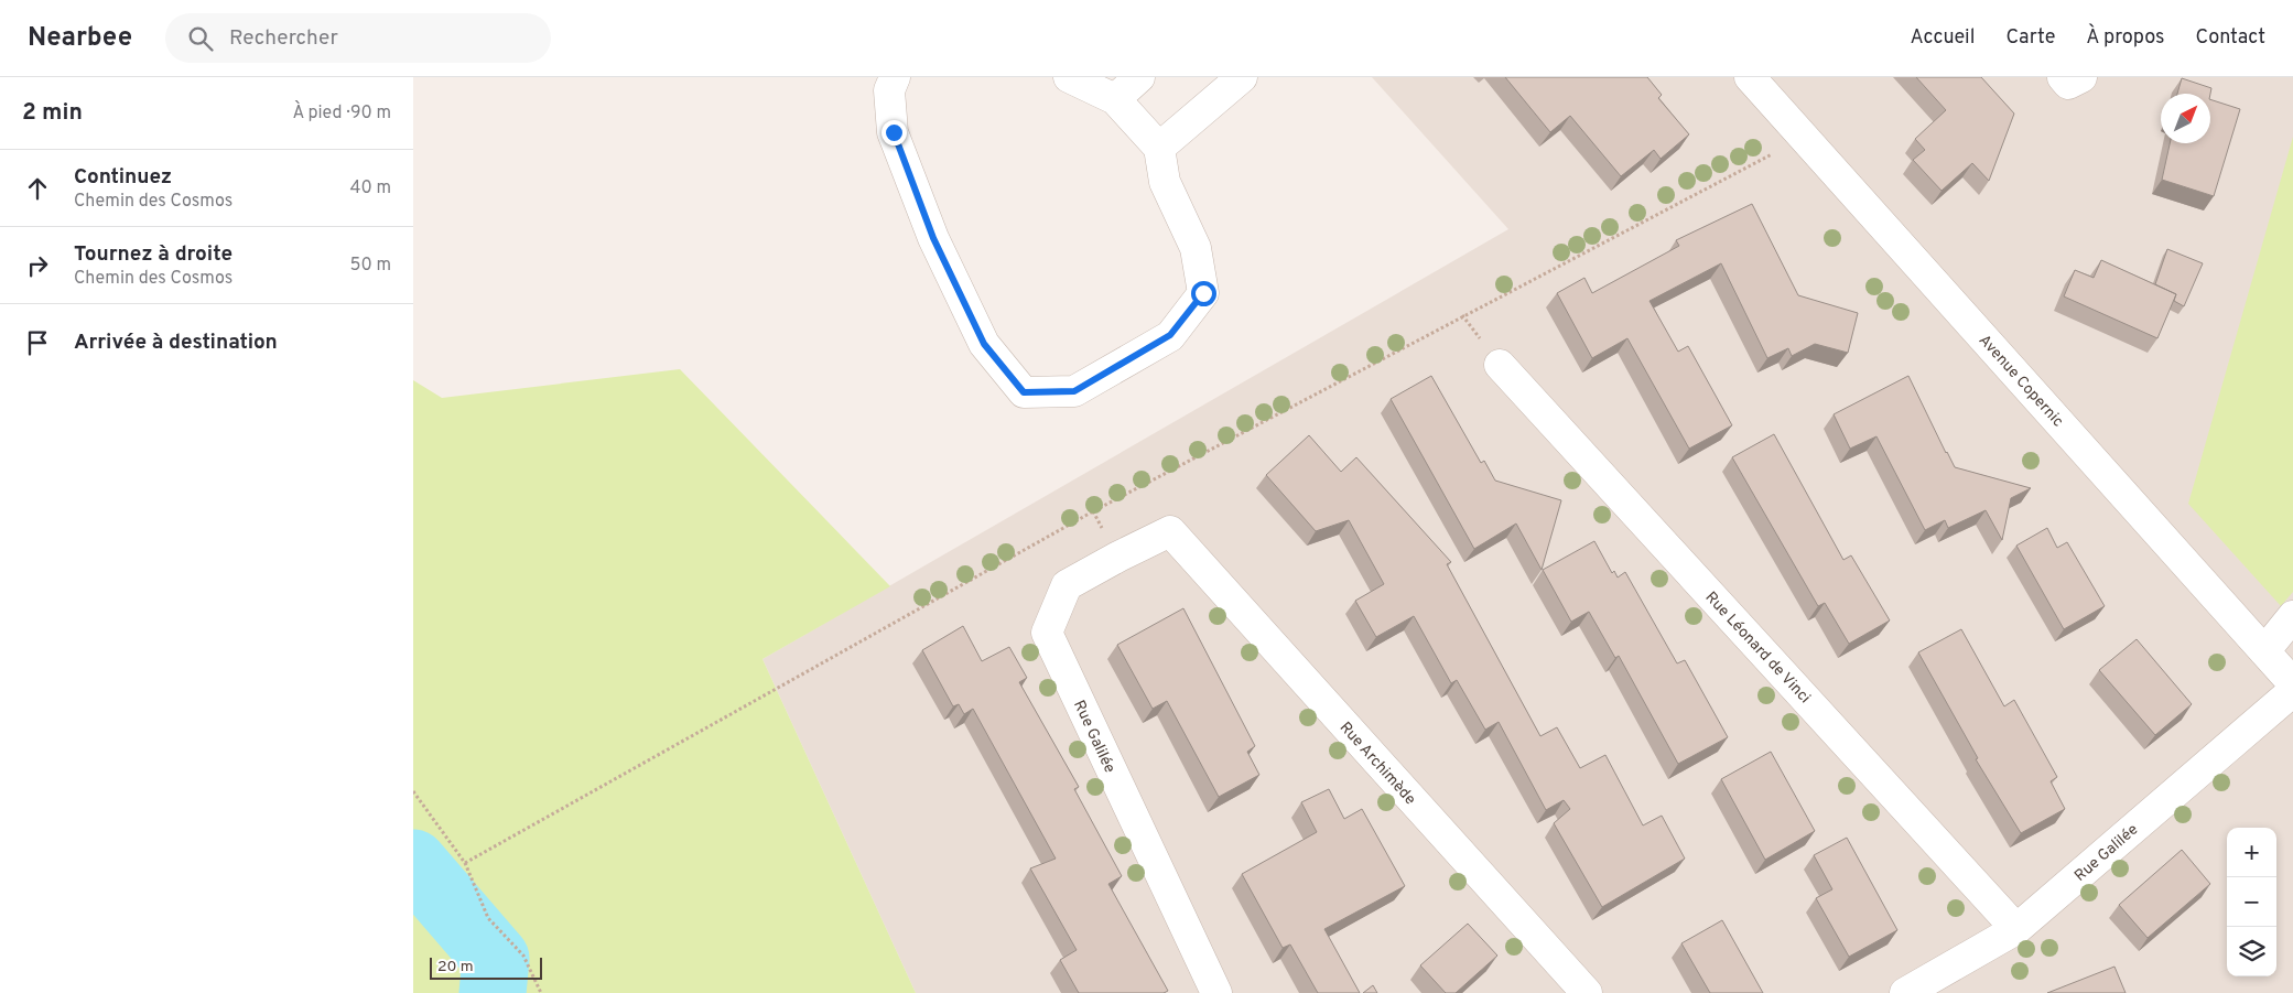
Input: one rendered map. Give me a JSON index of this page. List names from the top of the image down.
{
  "streets": {
    "street": [
      "Avenue Copernic",
      "Rue Léonard de Vinci",
      "Rue Galilée",
      "Rue Archimède"
    ]
  },
  "crossings": [
    ["Rue Léonard de Vinci", "Rue Galilée"],
    ["Rue Galilée", "Rue Archimède"]
  ],
  "scale_bar": "20 m",
  "north": "top right",
  "page": {
    "header": "Nearbee",
    "search": "Rechercher",
    "nav": [
      "Accueil",
      "Carte",
      "À propos",
      "Contact"
    ],
    "heading": ["2 min", "À pied · 90 m"],
    "list": [
      ["Continuez", "Chemin des Cosmos", "40 m"],
      ["Tournez à droite", "Chemin des Cosmos", "50 m"],
      "Arrivée à destination"
    ],
    "map_buttons": ["+", "−"],
    "scale": "20 m"
  }
}
